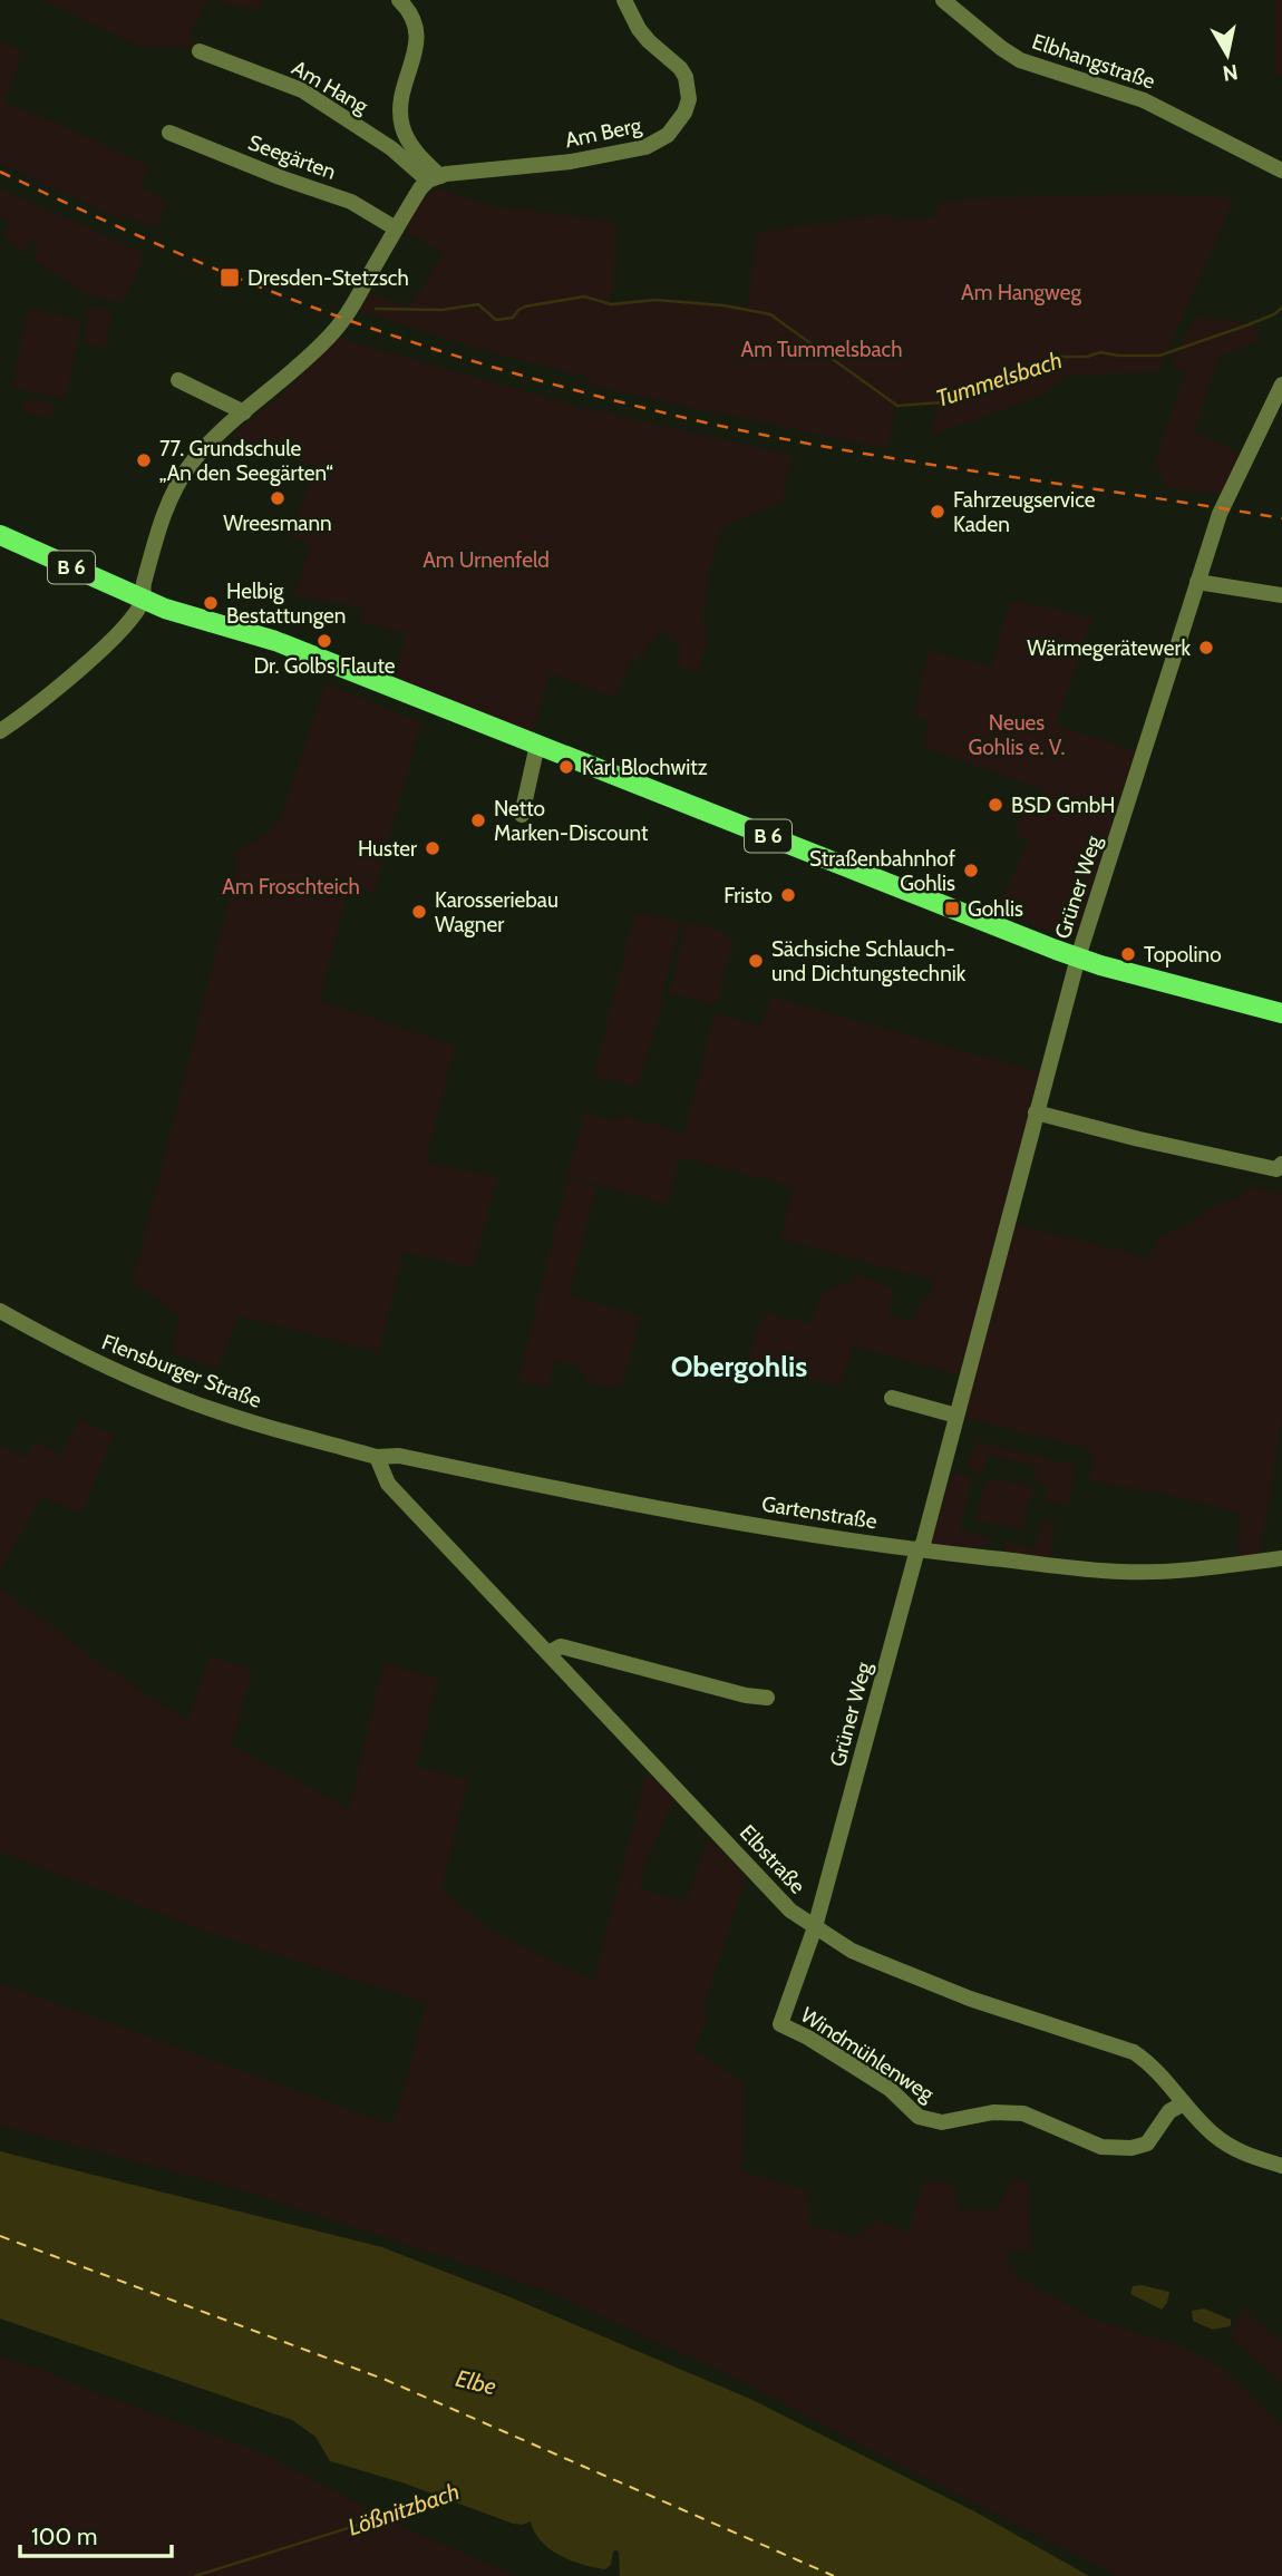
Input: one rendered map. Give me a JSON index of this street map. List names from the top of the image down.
{
  "streets": {
    "main road": ["B 6"],
    "street": [
      "Elbhangstraße",
      "Am Hang",
      "Am Berg",
      "Seegärten",
      "Grüner Weg",
      "Flensburger Straße",
      "Gartenstraße",
      "Elbstraße",
      "Windmühlenweg"
    ]
  },
  "crossings": [
    ["Am Hang", "Am Berg"],
    ["B 6", "Grüner Weg"],
    ["Grüner Weg", "Gartenstraße"],
    ["Grüner Weg", "Elbstraße"],
    ["Grüner Weg", "Windmühlenweg"],
    ["Flensburger Straße", "Gartenstraße"],
    ["Gartenstraße", "Elbstraße"],
    ["Elbstraße", "Windmühlenweg"]
  ],
  "districts": ["Obergohlis"],
  "water": ["Tummelsbach", "Elbe", "Lößnitzbach"],
  "parks": [
    "Am Hangweg",
    "Am Tummelsbach",
    "Am Urnenfeld",
    "Neues Gohlis e. V.",
    "Am Froschteich"
  ],
  "places": {
    "transit": ["Dresden-Stetzsch", "Gohlis"],
    "other": [
      "77. Grundschule „An den Seegärten“",
      "Wreesmann",
      "Fahrzeugservice Kaden",
      "Helbig Bestattungen",
      "Dr. Golbs Flaute",
      "Wärmegerätewerk",
      "Karl Blochwitz",
      "BSD GmbH",
      "Netto Marken-Discount",
      "Huster",
      "Straßenbahnhof Gohlis",
      "Fristo",
      "Karosseriebau Wagner",
      "Topolino",
      "Sächsiche Schlauch- und Dichtungstechnik"
    ]
  },
  "scale_bar": "100 m",
  "north": "bottom"
}
